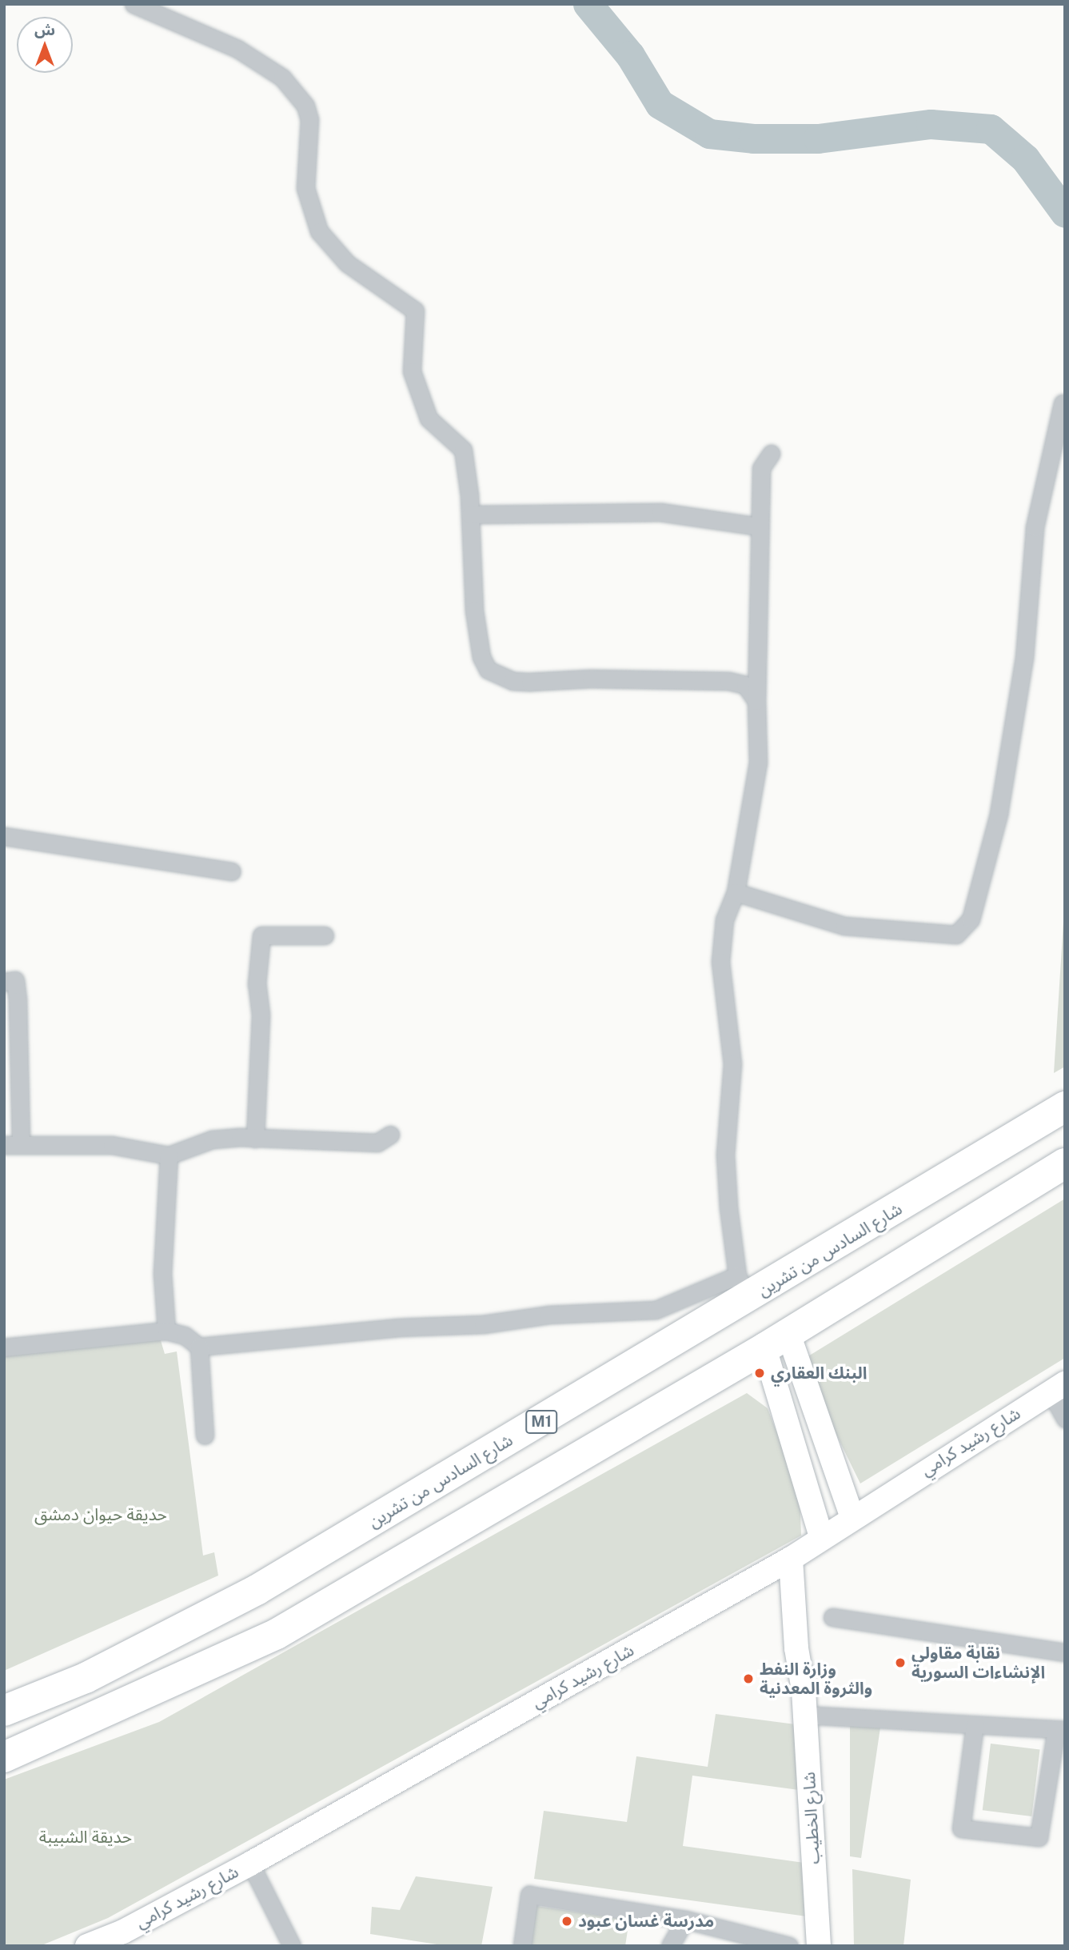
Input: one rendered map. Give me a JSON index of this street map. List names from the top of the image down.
{
  "streets": {
    "highway": ["شارع السادس من تشرين", "M1"],
    "main road": ["شارع رشيد كرامي", "شارع الخطيب"]
  },
  "crossings": [
    ["شارع رشيد كرامي", "شارع الخطيب"]
  ],
  "parks": ["حديقة حيوان دمشق", "حديقة الشبيبة"],
  "places": [
    "البنك العقاري",
    "نقابة مقاولي الإنشاءات السورية",
    "وزارة النفط والثروة المعدنية",
    "مدرسة غسان عبود"
  ],
  "north": "top"
}
